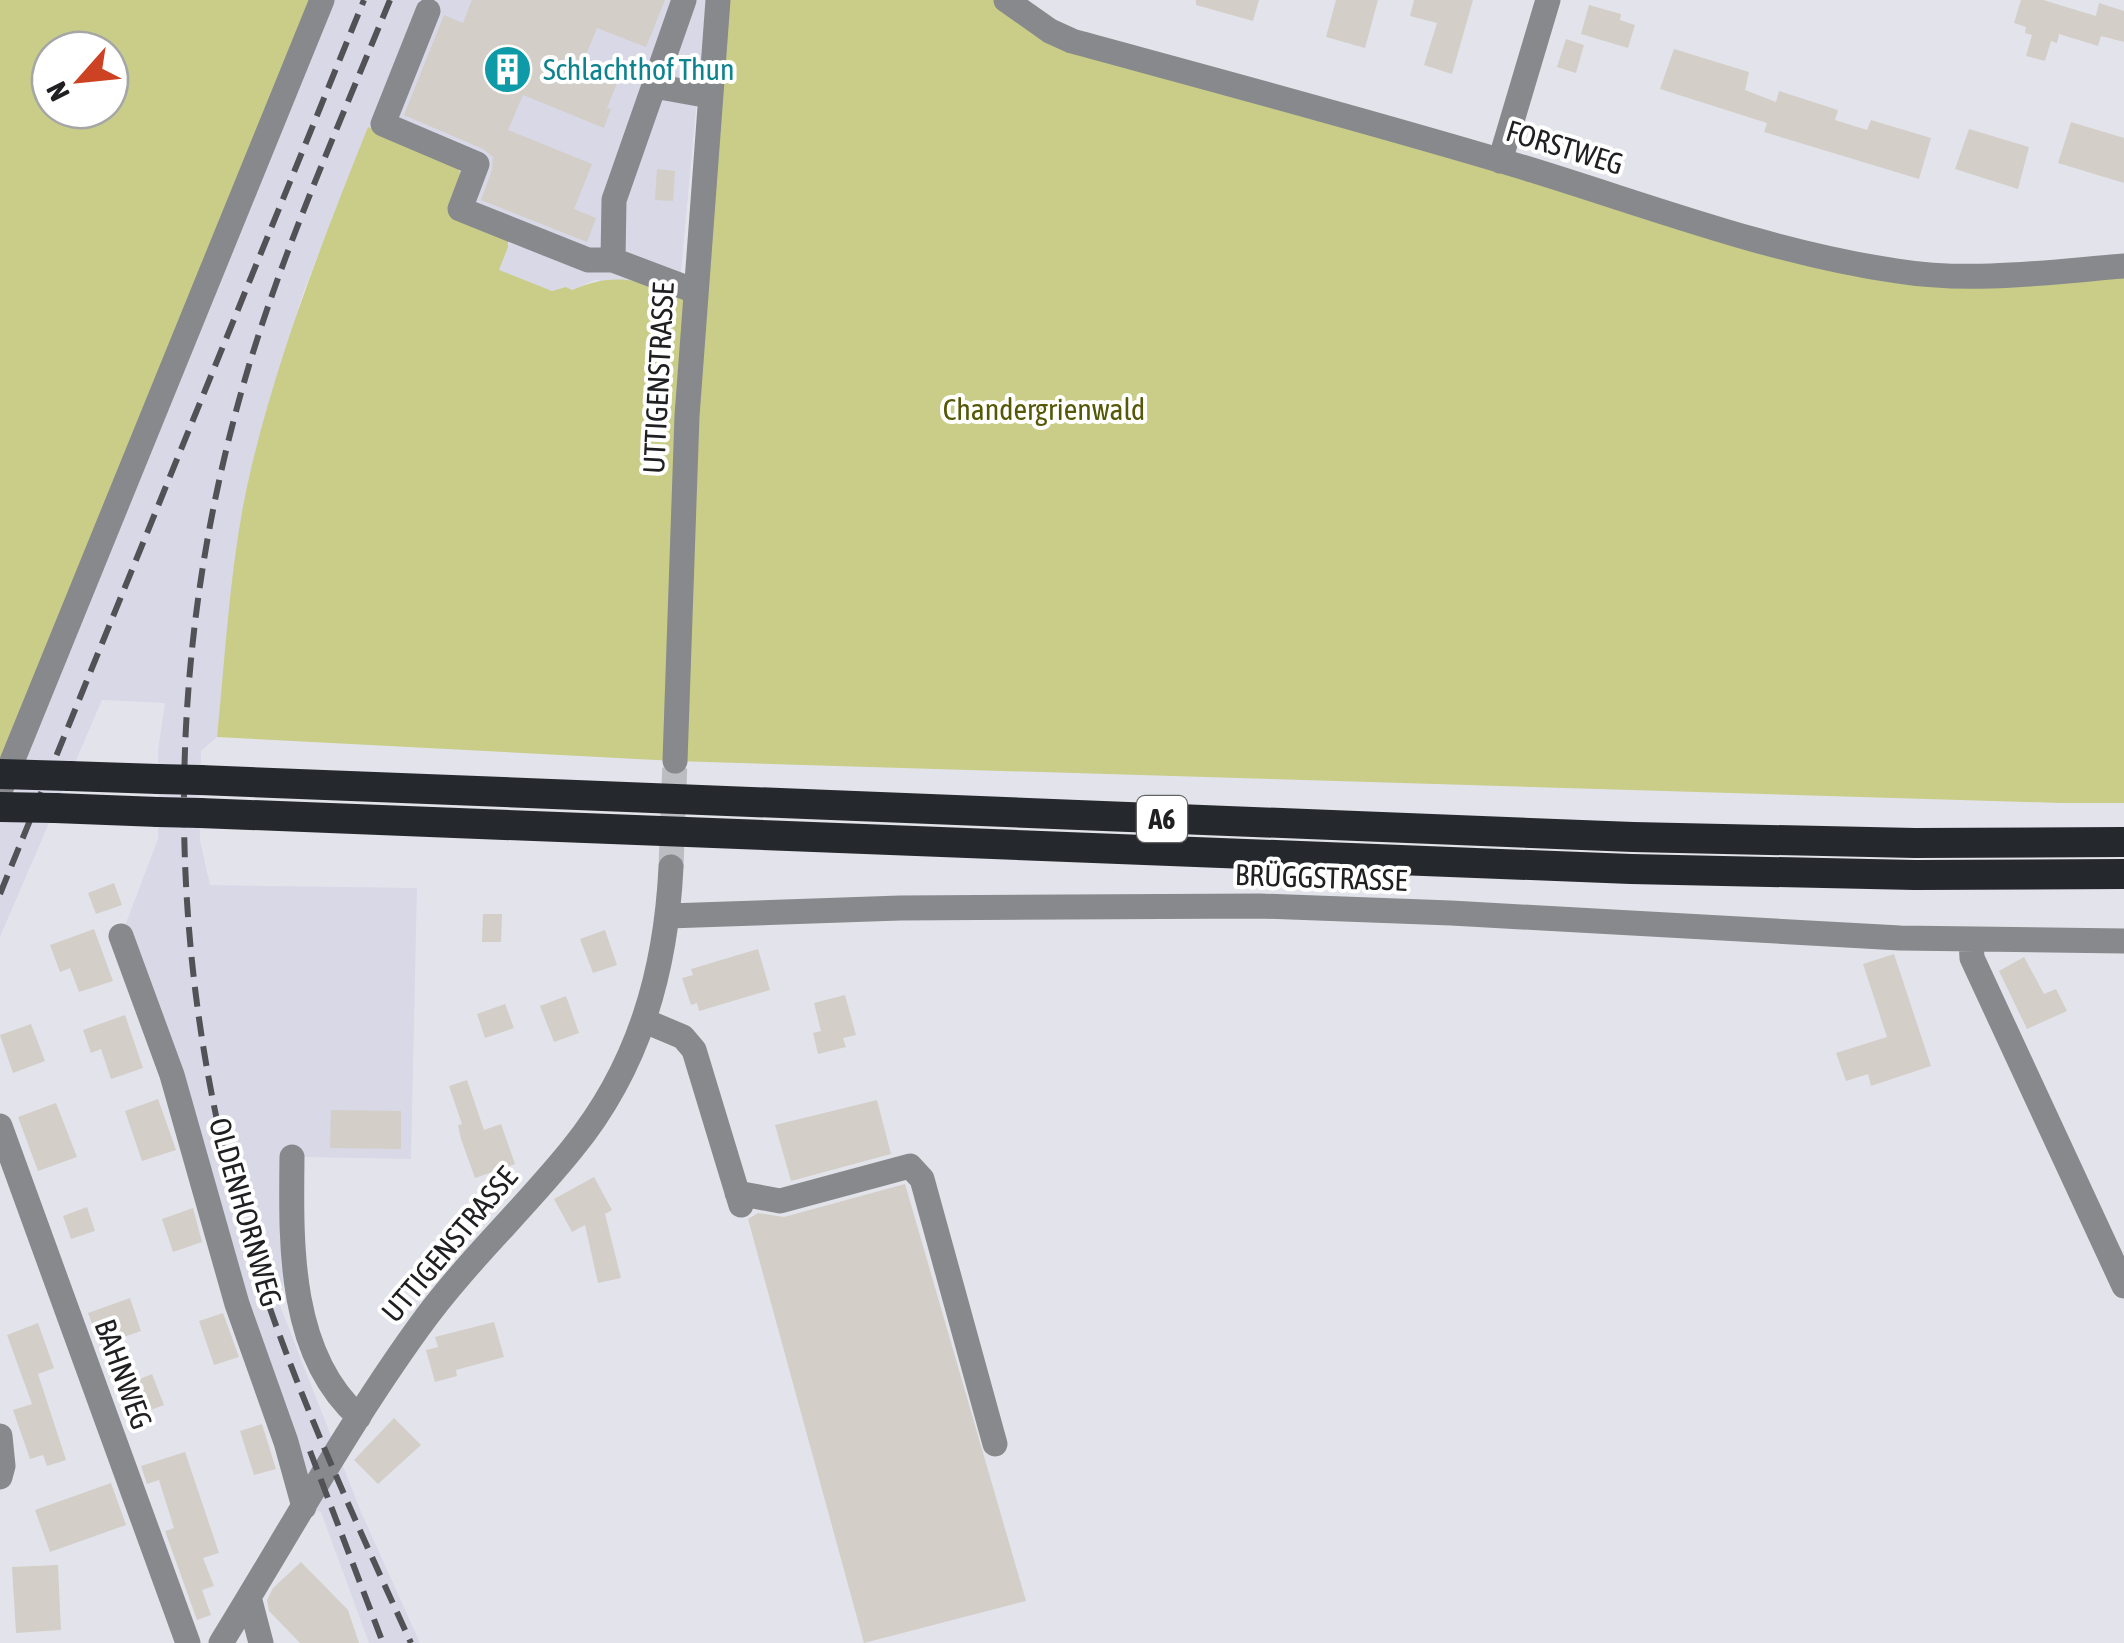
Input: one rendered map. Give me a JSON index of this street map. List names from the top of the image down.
{
  "streets": {
    "highway": ["A6"],
    "street": [
      "FORSTWEG",
      "UTTIGENSTRASSE",
      "BRÜGGSTRASSE",
      "OLDENHORNWEG",
      "BAHNWEG"
    ]
  },
  "crossings": [
    ["UTTIGENSTRASSE", "BRÜGGSTRASSE"],
    ["UTTIGENSTRASSE", "OLDENHORNWEG"]
  ],
  "parks": ["Chandergrienwald"],
  "places": {
    "building": ["Schlachthof Thun"]
  },
  "north": "bottom left"
}
